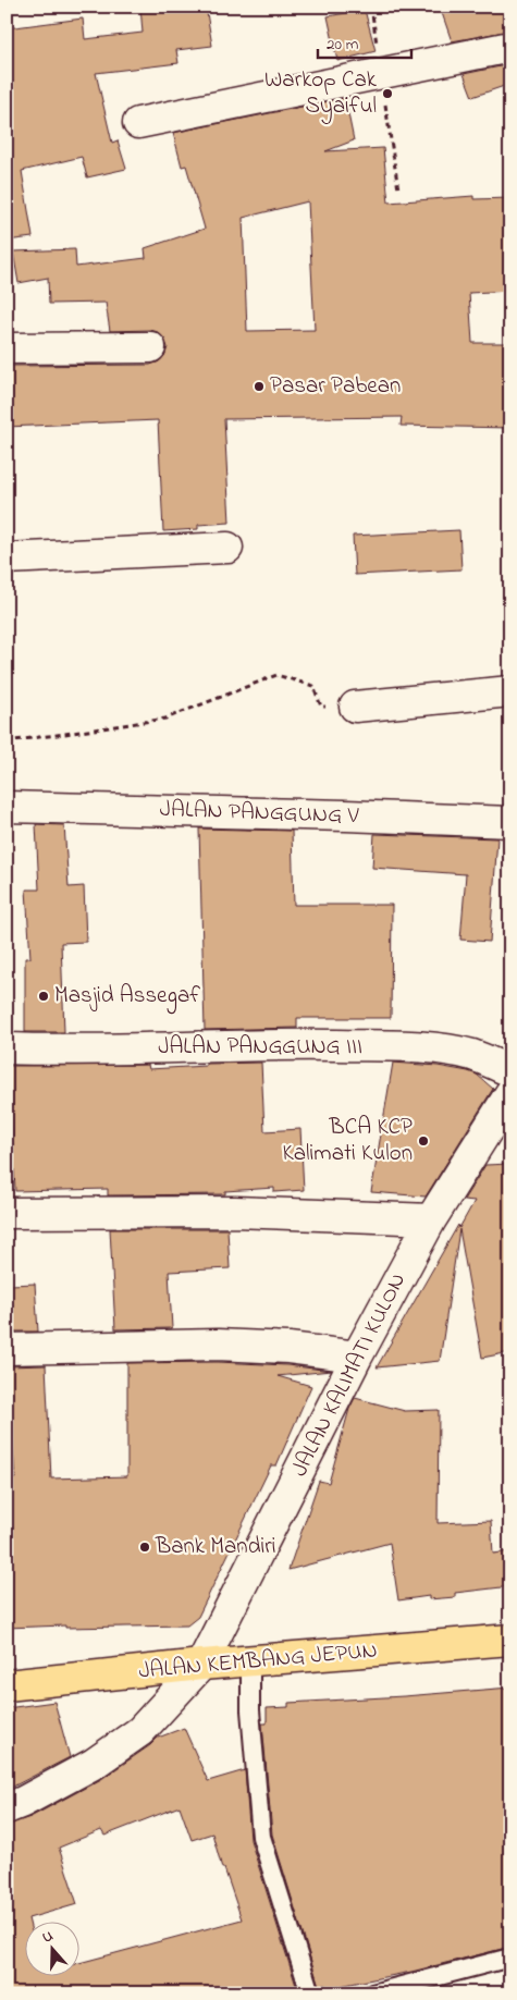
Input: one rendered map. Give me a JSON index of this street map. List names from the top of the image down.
{
  "streets": {
    "main road": ["JALAN KEMBANG JEPUN"],
    "street": ["JALAN PANGGUNG V", "JALAN PANGGUNG III", "JALAN KALIMATI KULON"]
  },
  "crossings": [
    ["JALAN KALIMATI KULON", "JALAN KEMBANG JEPUN"]
  ],
  "places": [
    "Warkop Cak Syaiful",
    "Pasar Pabean",
    "Masjid Assegaf",
    "BCA KCP Kalimati Kulon",
    "Bank Mandiri"
  ],
  "scale_bar": "20 m",
  "north": "top"
}
